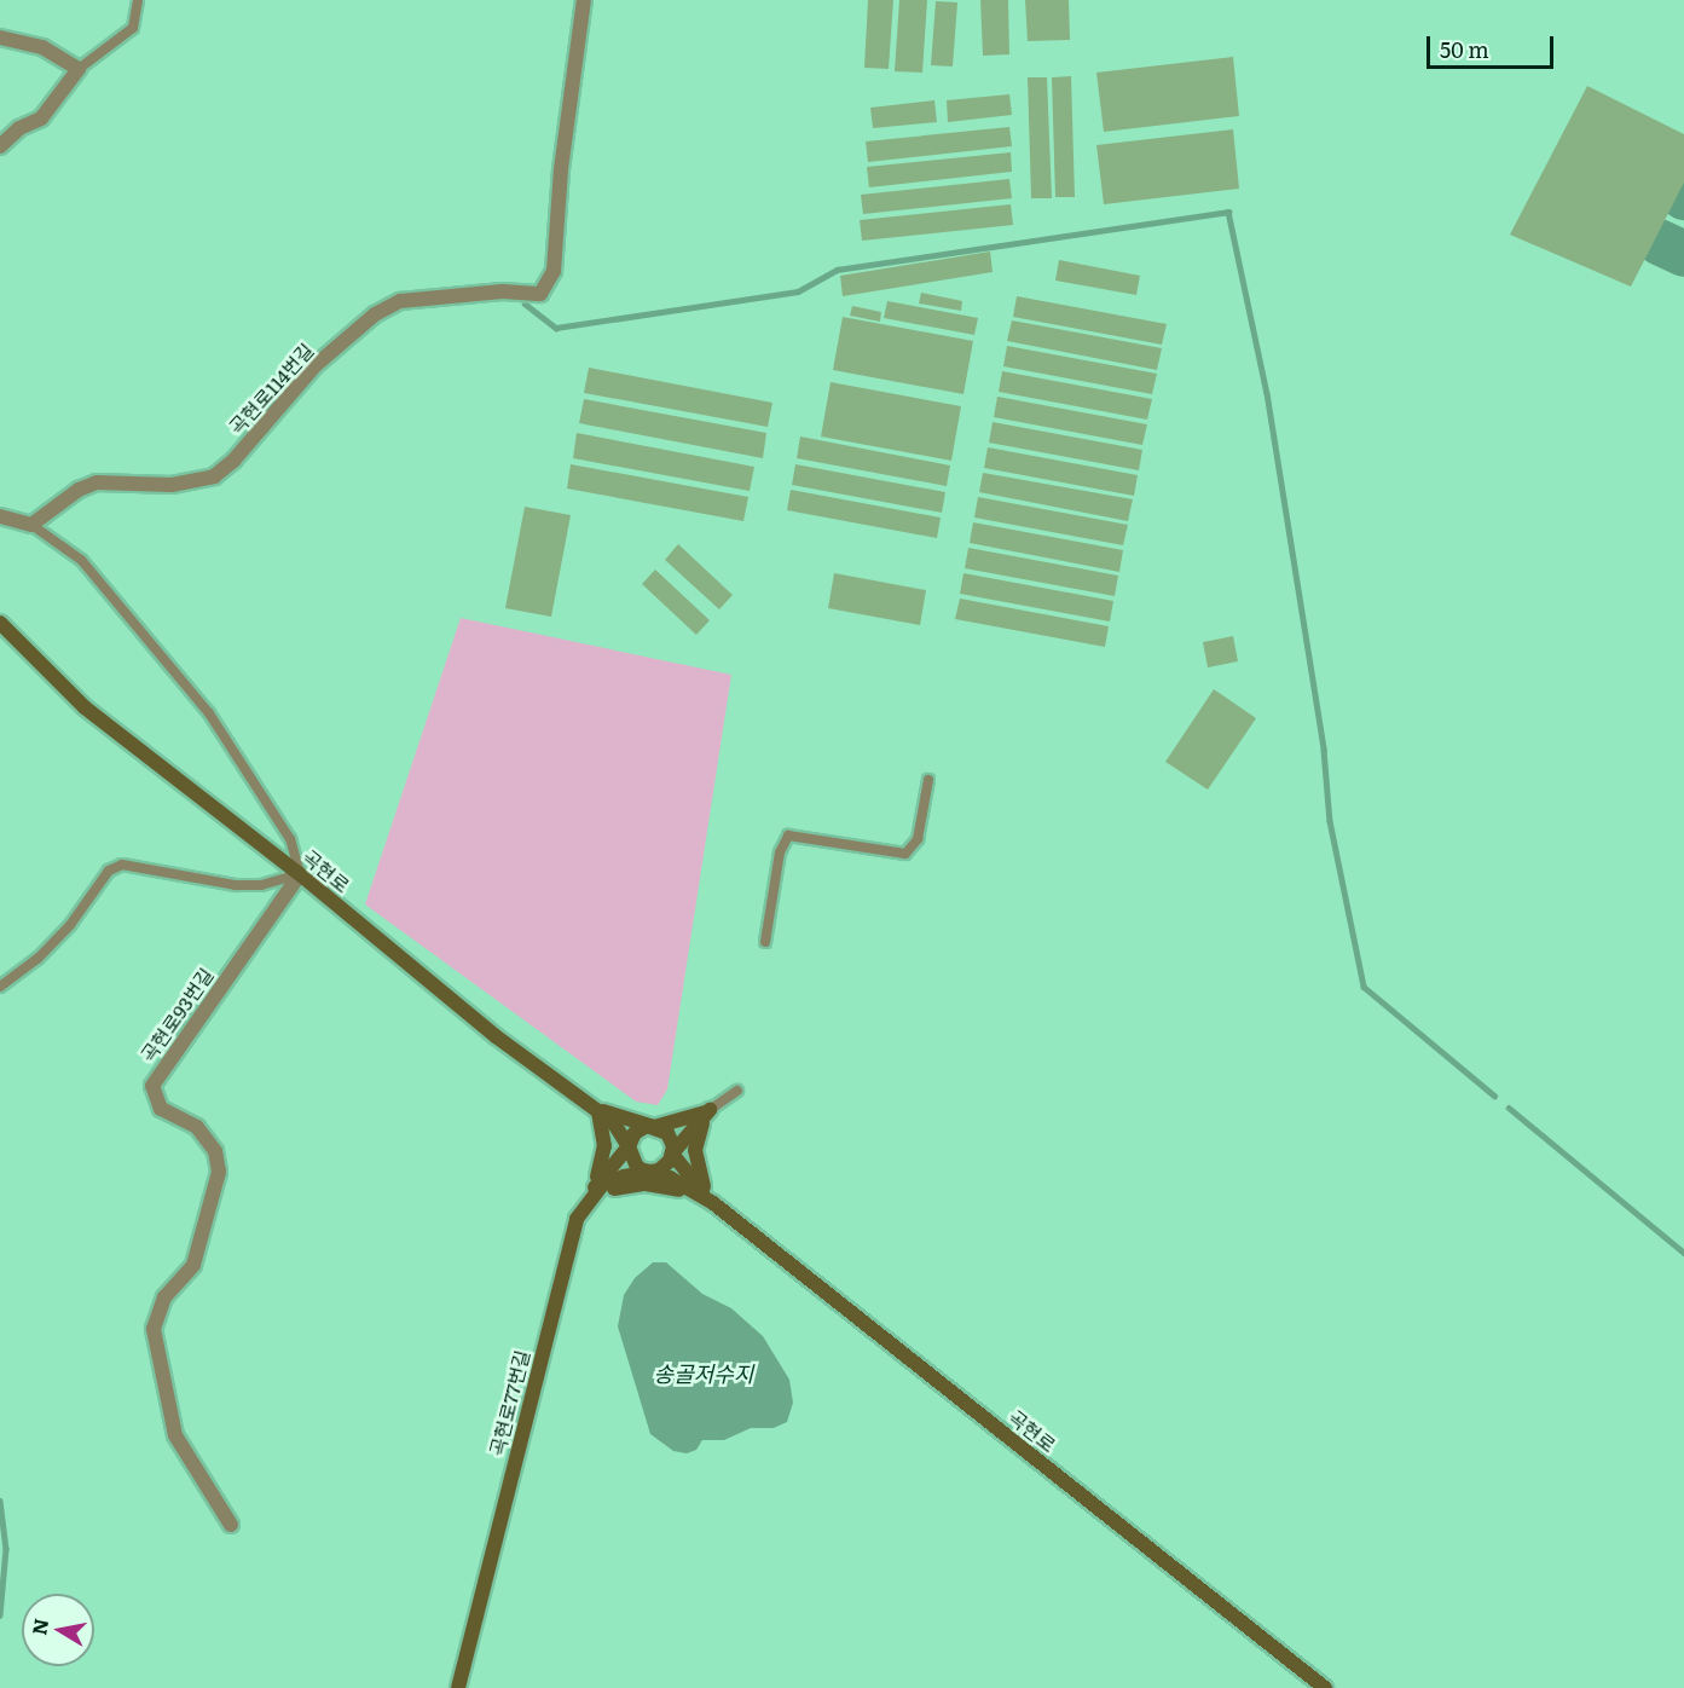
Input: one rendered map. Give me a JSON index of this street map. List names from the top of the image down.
{
  "streets": {
    "main road": ["곡현로", "곡현로77번길"],
    "street": ["곡현로114번길", "곡현로93번길"]
  },
  "crossings": [
    ["곡현로", "곡현로93번길"],
    ["곡현로", "곡현로77번길"]
  ],
  "water": ["송골저수지"],
  "scale_bar": "50 m",
  "north": "left"
}
